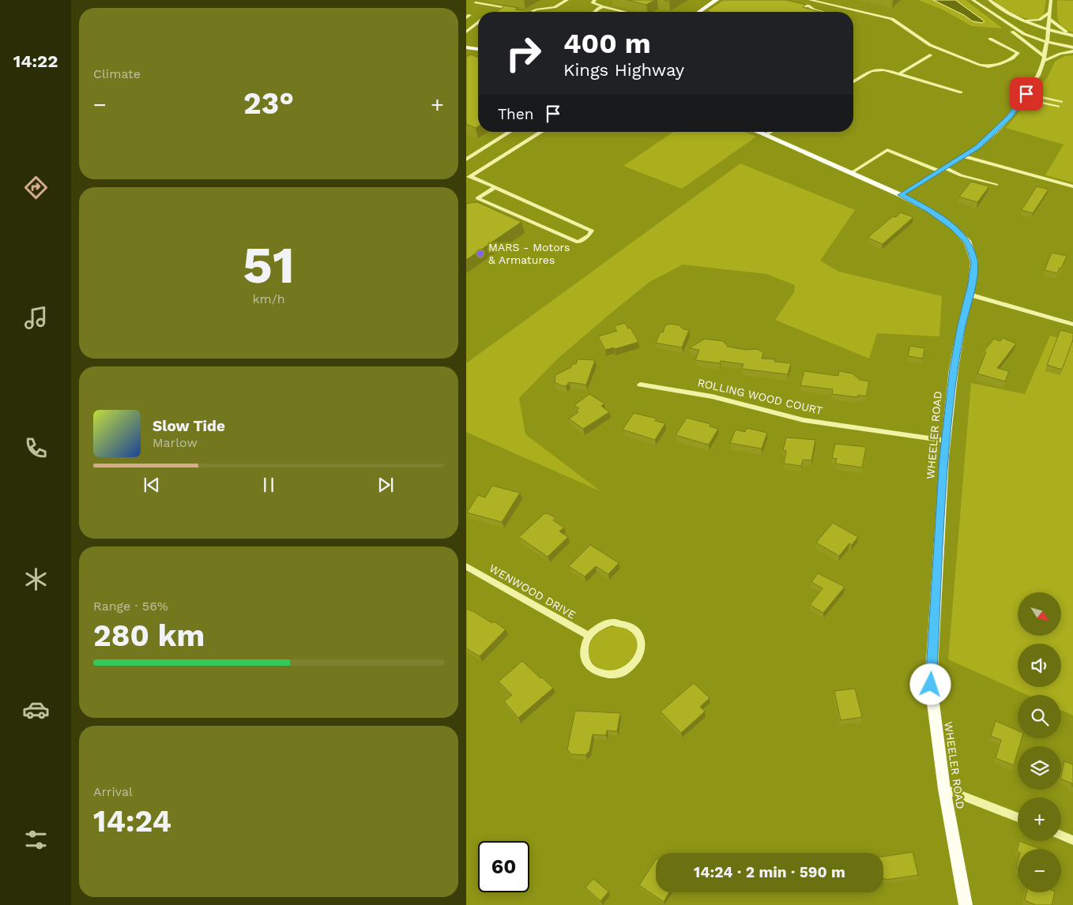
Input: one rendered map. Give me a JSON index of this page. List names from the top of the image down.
{
  "streets": {
    "main road": ["WHEELER ROAD"],
    "street": ["ROLLING WOOD COURT", "WENWOOD DRIVE"]
  },
  "crossings": [
    ["ROLLING WOOD COURT", "WHEELER ROAD"]
  ],
  "places": ["MARS - Motors & Armatures"],
  "north": "bottom right",
  "page": {
    "tabs": "14:22",
    "tile": [
      "Climate",
      ["51", "km/h"],
      ["Range · 56%", "280 km"],
      ["Arrival", "14:24"]
    ],
    "turn": ["400 m", "Kings Highway"],
    "heat": ["−", "23°", "+"],
    "then": "Then",
    "song": ["Slow Tide", "Marlow"],
    "map_buttons": ["+", "−"],
    "limit": "60",
    "trip": "14:24 · 2 min · 590 m"
  }
}
